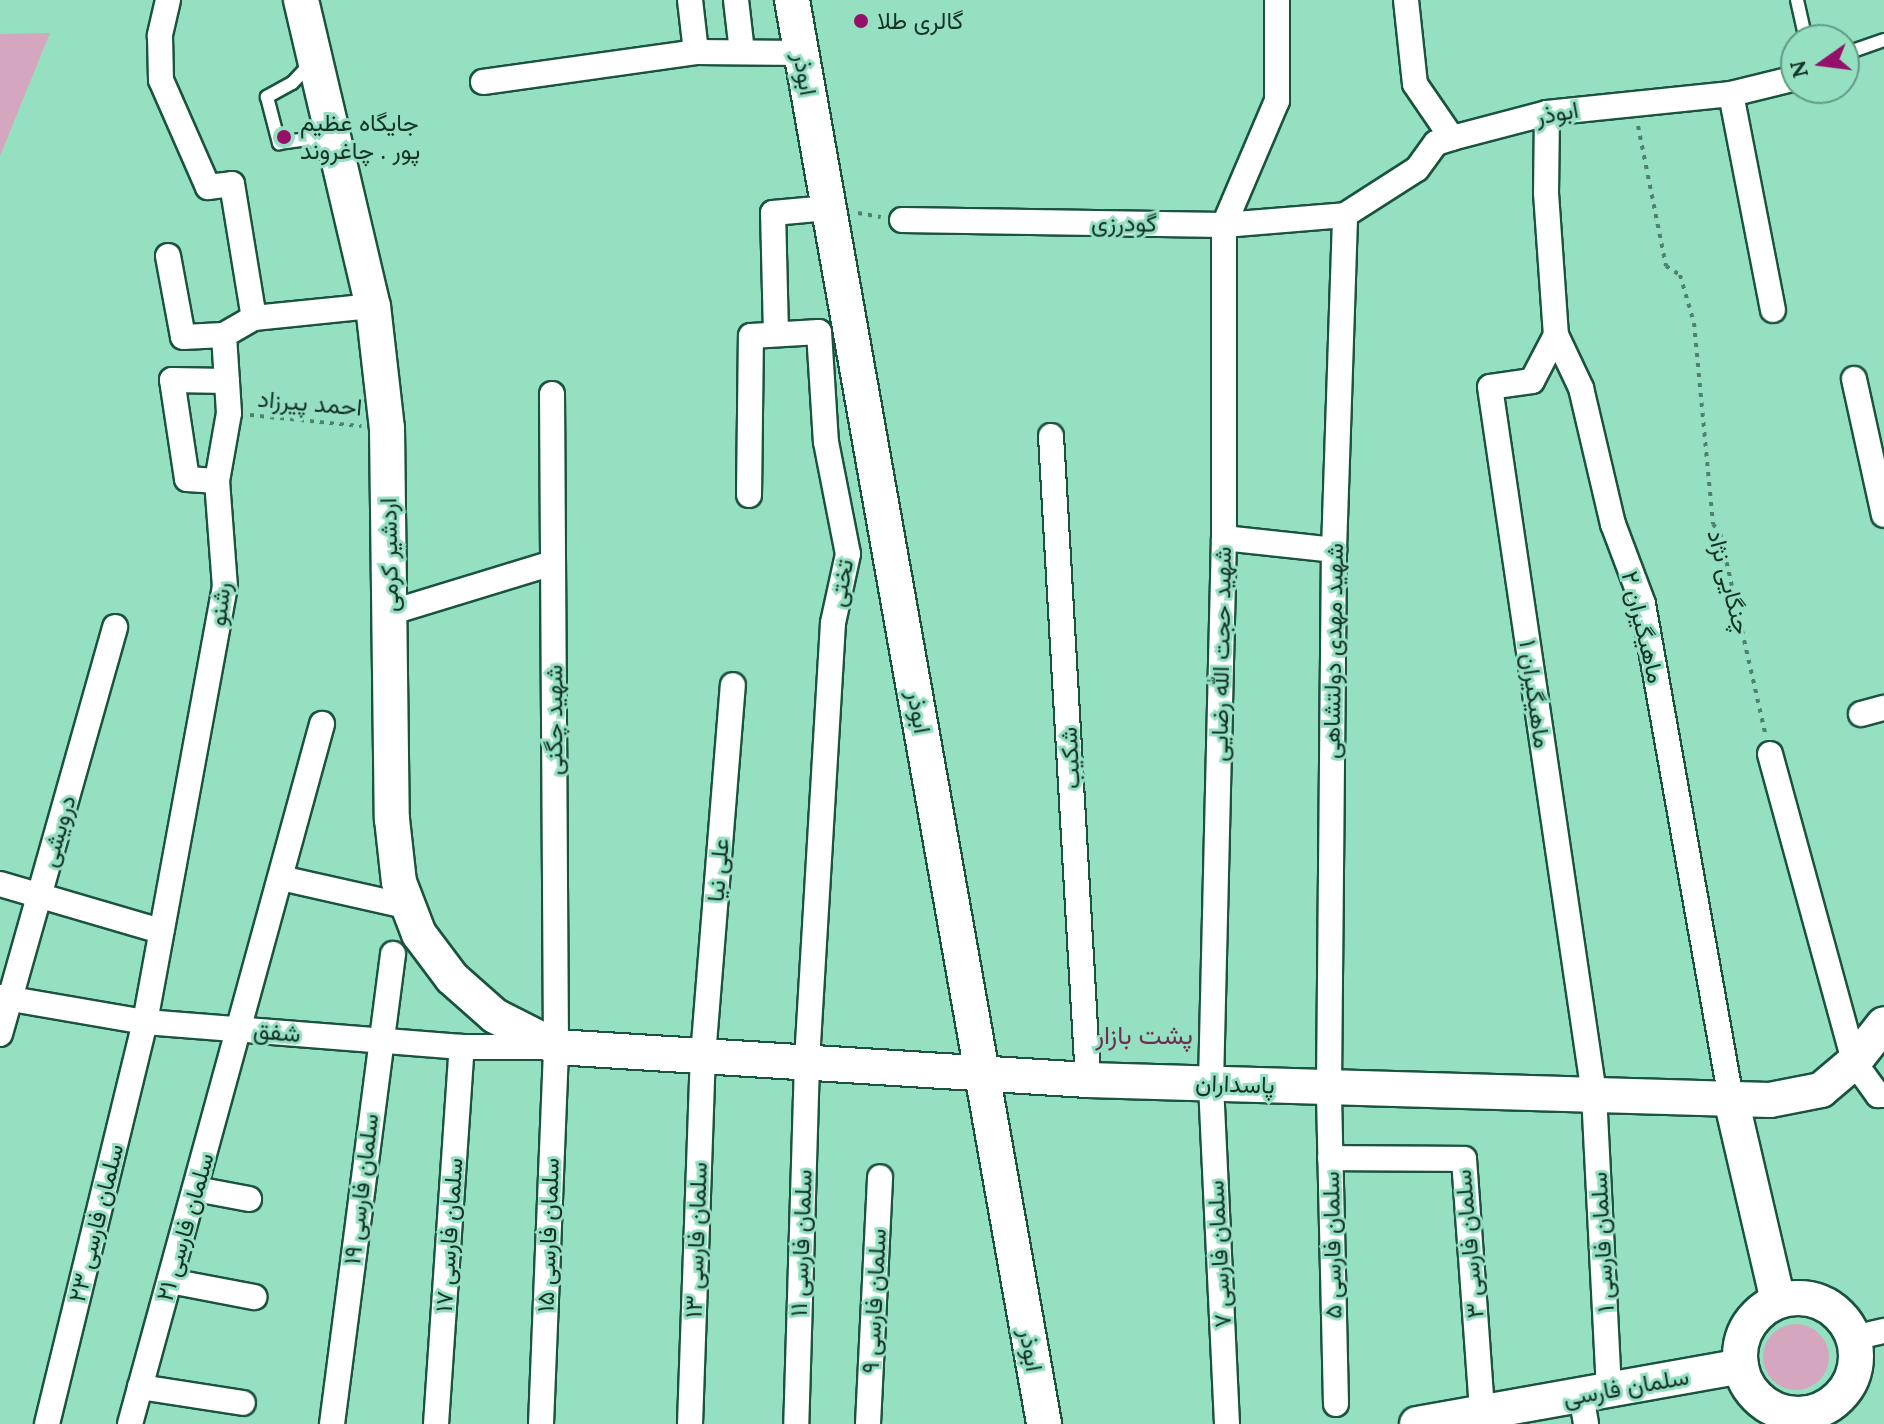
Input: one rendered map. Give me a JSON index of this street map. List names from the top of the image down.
{
  "streets": {
    "main road": [
      "ابوذر",
      "اردشیر کرمی",
      "پاسداران",
      "سلمان فارسی"
    ],
    "street": [
      "گودرزی",
      "تختی",
      "رشنو",
      "ماهیگیران ۲",
      "شهید مهدی دولتشاهی",
      "شهید حجت الله رضایی",
      "ماهیگیران ۱",
      "شهید چگنی",
      "شکیب",
      "درویشی",
      "علی نیا",
      "شفق",
      "سلمان فارسی ۱۹",
      "سلمان فارسی ۲۳",
      "سلمان فارسی ۲۱",
      "سلمان فارسی ۱۷",
      "سلمان فارسی ۱۵",
      "سلمان فارسی ۱۳",
      "سلمان فارسی ۱",
      "سلمان فارسی ۱۱",
      "سلمان فارسی ۳",
      "سلمان فارسی ۵",
      "سلمان فارسی ۷",
      "سلمان فارسی ۹"
    ],
    "path": ["احمد پیرزاد", "چنگایی نژاد"]
  },
  "crossings": [
    ["ابوذر", "گودرزی"],
    ["ابوذر", "چنگایی نژاد"],
    ["ابوذر", "ماهیگیران ۲"],
    ["ابوذر", "شهید مهدی دولتشاهی"],
    ["ابوذر", "پاسداران"],
    ["گودرزی", "شهید مهدی دولتشاهی"],
    ["گودرزی", "شهید حجت الله رضایی"],
    ["احمد پیرزاد", "اردشیر کرمی"],
    ["احمد پیرزاد", "رشنو"],
    ["اردشیر کرمی", "شهید چگنی"],
    ["اردشیر کرمی", "شفق"],
    ["اردشیر کرمی", "پاسداران"],
    ["اردشیر کرمی", "سلمان فارسی ۱۵"],
    ["تختی", "پاسداران"],
    ["تختی", "سلمان فارسی ۱۱"],
    ["رشنو", "شفق"],
    ["رشنو", "سلمان فارسی ۲۳"],
    ["ماهیگیران ۲", "ماهیگیران ۱"],
    ["ماهیگیران ۲", "پاسداران"],
    ["شهید مهدی دولتشاهی", "پاسداران"],
    ["شهید مهدی دولتشاهی", "سلمان فارسی ۵"],
    ["شهید حجت الله رضایی", "پاسداران"],
    ["شهید حجت الله رضایی", "سلمان فارسی ۷"],
    ["ماهیگیران ۱", "پاسداران"],
    ["ماهیگیران ۱", "سلمان فارسی ۱"],
    ["شهید چگنی", "شفق"],
    ["شهید چگنی", "پاسداران"],
    ["شهید چگنی", "سلمان فارسی ۱۵"],
    ["شکیب", "پاسداران"],
    ["درویشی", "شفق"],
    ["علی نیا", "پاسداران"],
    ["علی نیا", "سلمان فارسی ۱۳"],
    ["شفق", "پاسداران"],
    ["شفق", "سلمان فارسی ۱۹"],
    ["شفق", "سلمان فارسی ۲۳"],
    ["شفق", "سلمان فارسی ۲۱"],
    ["شفق", "سلمان فارسی ۱۷"],
    ["شفق", "سلمان فارسی ۱۵"],
    ["پاسداران", "سلمان فارسی ۱۵"],
    ["پاسداران", "سلمان فارسی ۱۳"],
    ["پاسداران", "سلمان فارسی ۱"],
    ["پاسداران", "سلمان فارسی ۱۱"],
    ["پاسداران", "سلمان فارسی ۵"],
    ["پاسداران", "سلمان فارسی ۷"],
    ["سلمان فارسی ۱", "سلمان فارسی"],
    ["سلمان فارسی ۳", "سلمان فارسی ۵"],
    ["سلمان فارسی ۳", "سلمان فارسی"]
  ],
  "districts": ["پشت بازار"],
  "places": ["گالری طلا", "جایگاه عظیم پور . چاغروند"],
  "north": "left"
}
